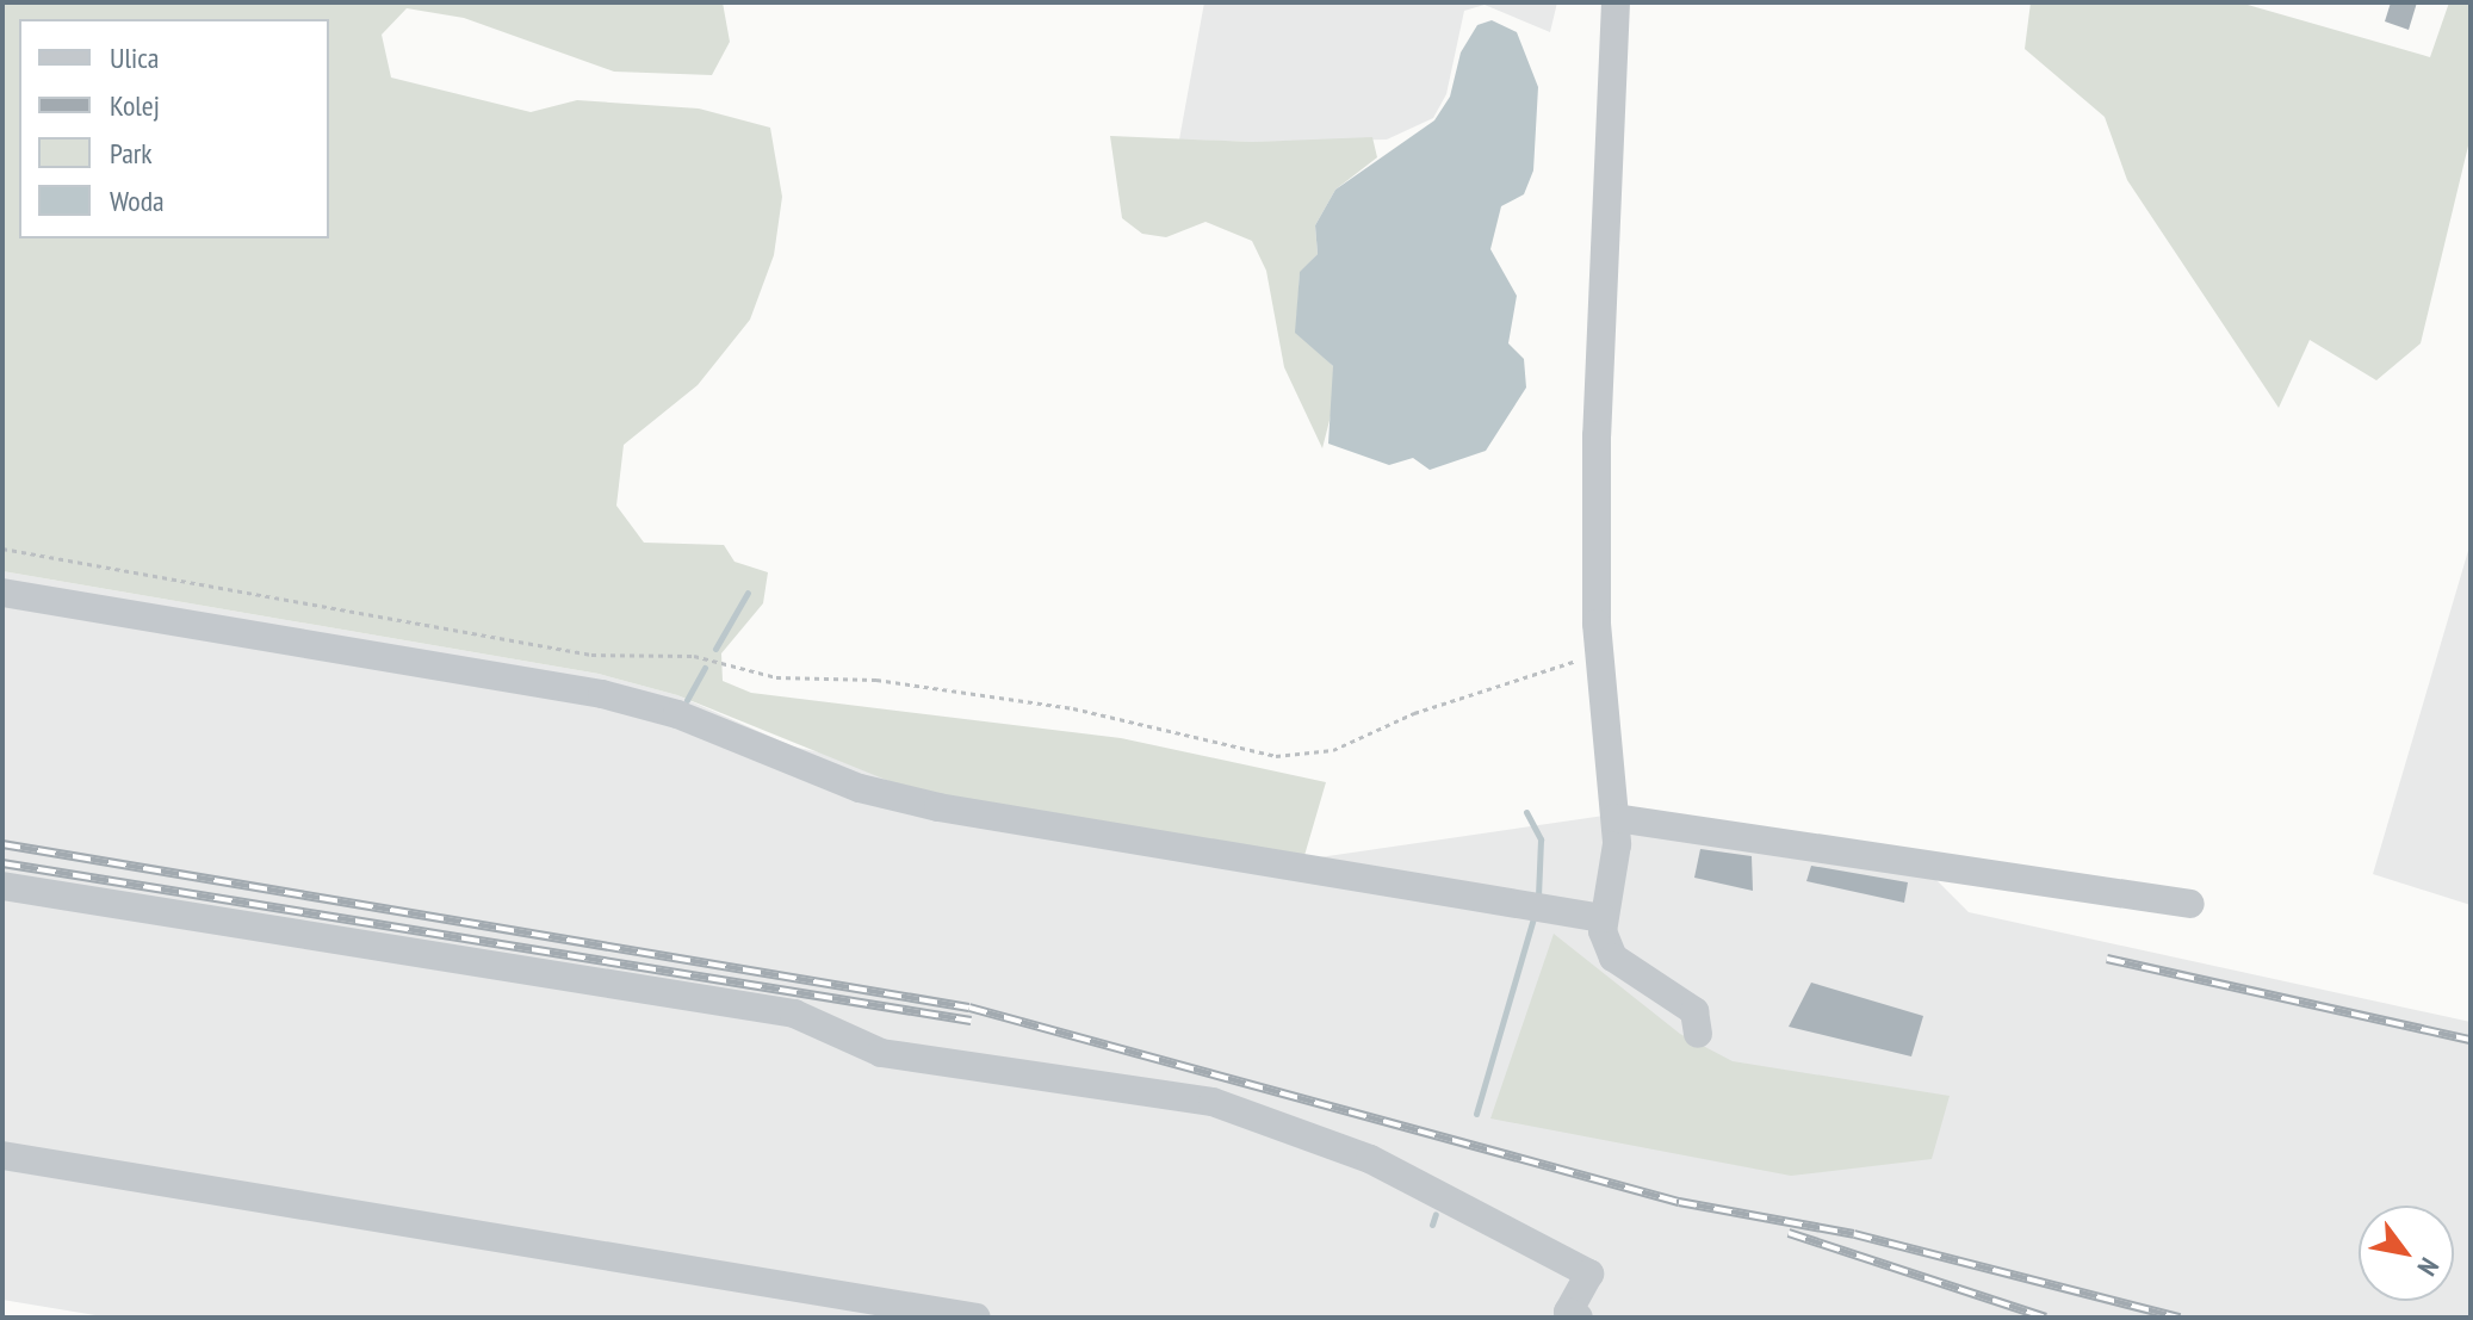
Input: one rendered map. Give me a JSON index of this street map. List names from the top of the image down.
{
  "legend": [
    "Ulica",
    "Kolej",
    "Park",
    "Woda"
  ],
  "north": "bottom right"
}
